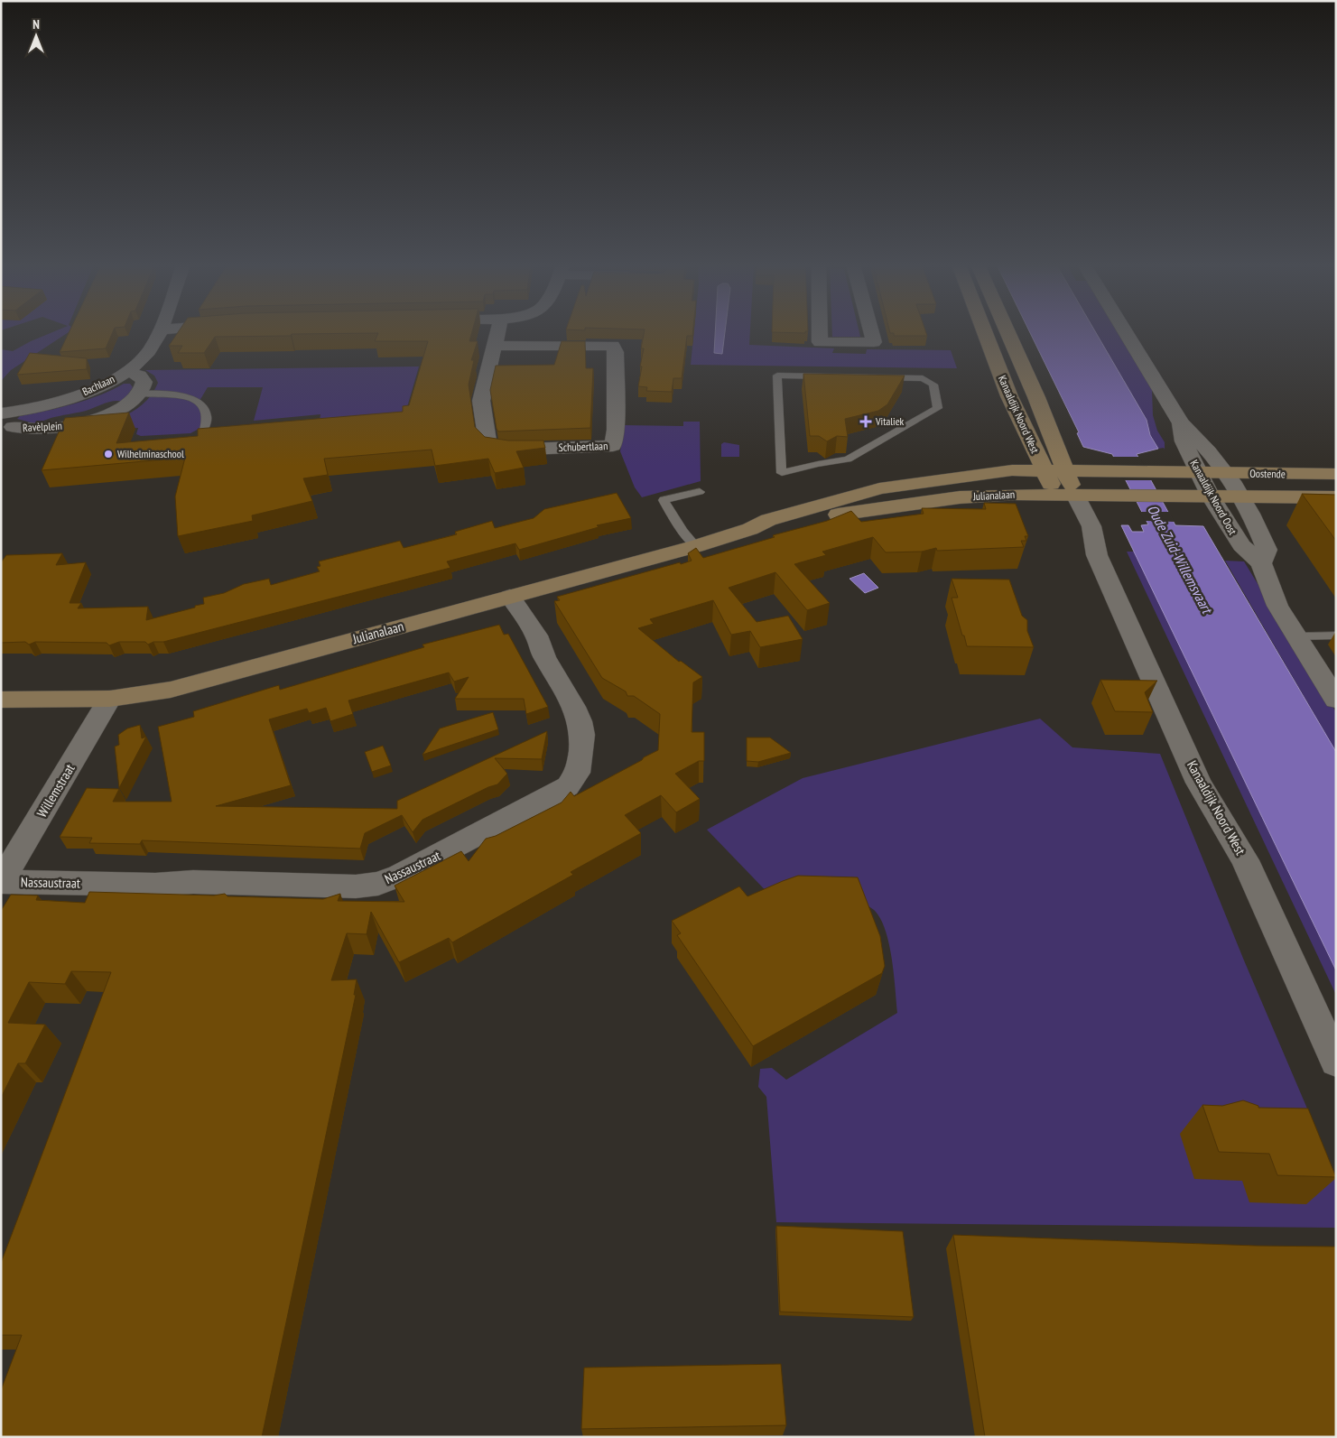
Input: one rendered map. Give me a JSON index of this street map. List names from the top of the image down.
{
  "streets": {
    "main road": ["Kanaaldijk Noord West", "Oostende", "Julianalaan"],
    "street": [
      "Bachlaan",
      "Ravèlplein",
      "Schubertlaan",
      "Kanaaldijk Noord Oost",
      "Willemstraat",
      "Nassaustraat"
    ]
  },
  "crossings": [
    ["Bachlaan", "Ravèlplein"],
    ["Kanaaldijk Noord West", "Julianalaan"],
    ["Oostende", "Julianalaan"],
    ["Oostende", "Kanaaldijk Noord Oost"],
    ["Julianalaan", "Kanaaldijk Noord Oost"],
    ["Julianalaan", "Willemstraat"],
    ["Julianalaan", "Nassaustraat"],
    ["Willemstraat", "Nassaustraat"]
  ],
  "water": ["Oude Zuid-Willemsvaart"],
  "places": {
    "health": ["Vitaliek"],
    "other": ["Wilhelminaschool"]
  },
  "north": "top"
}
